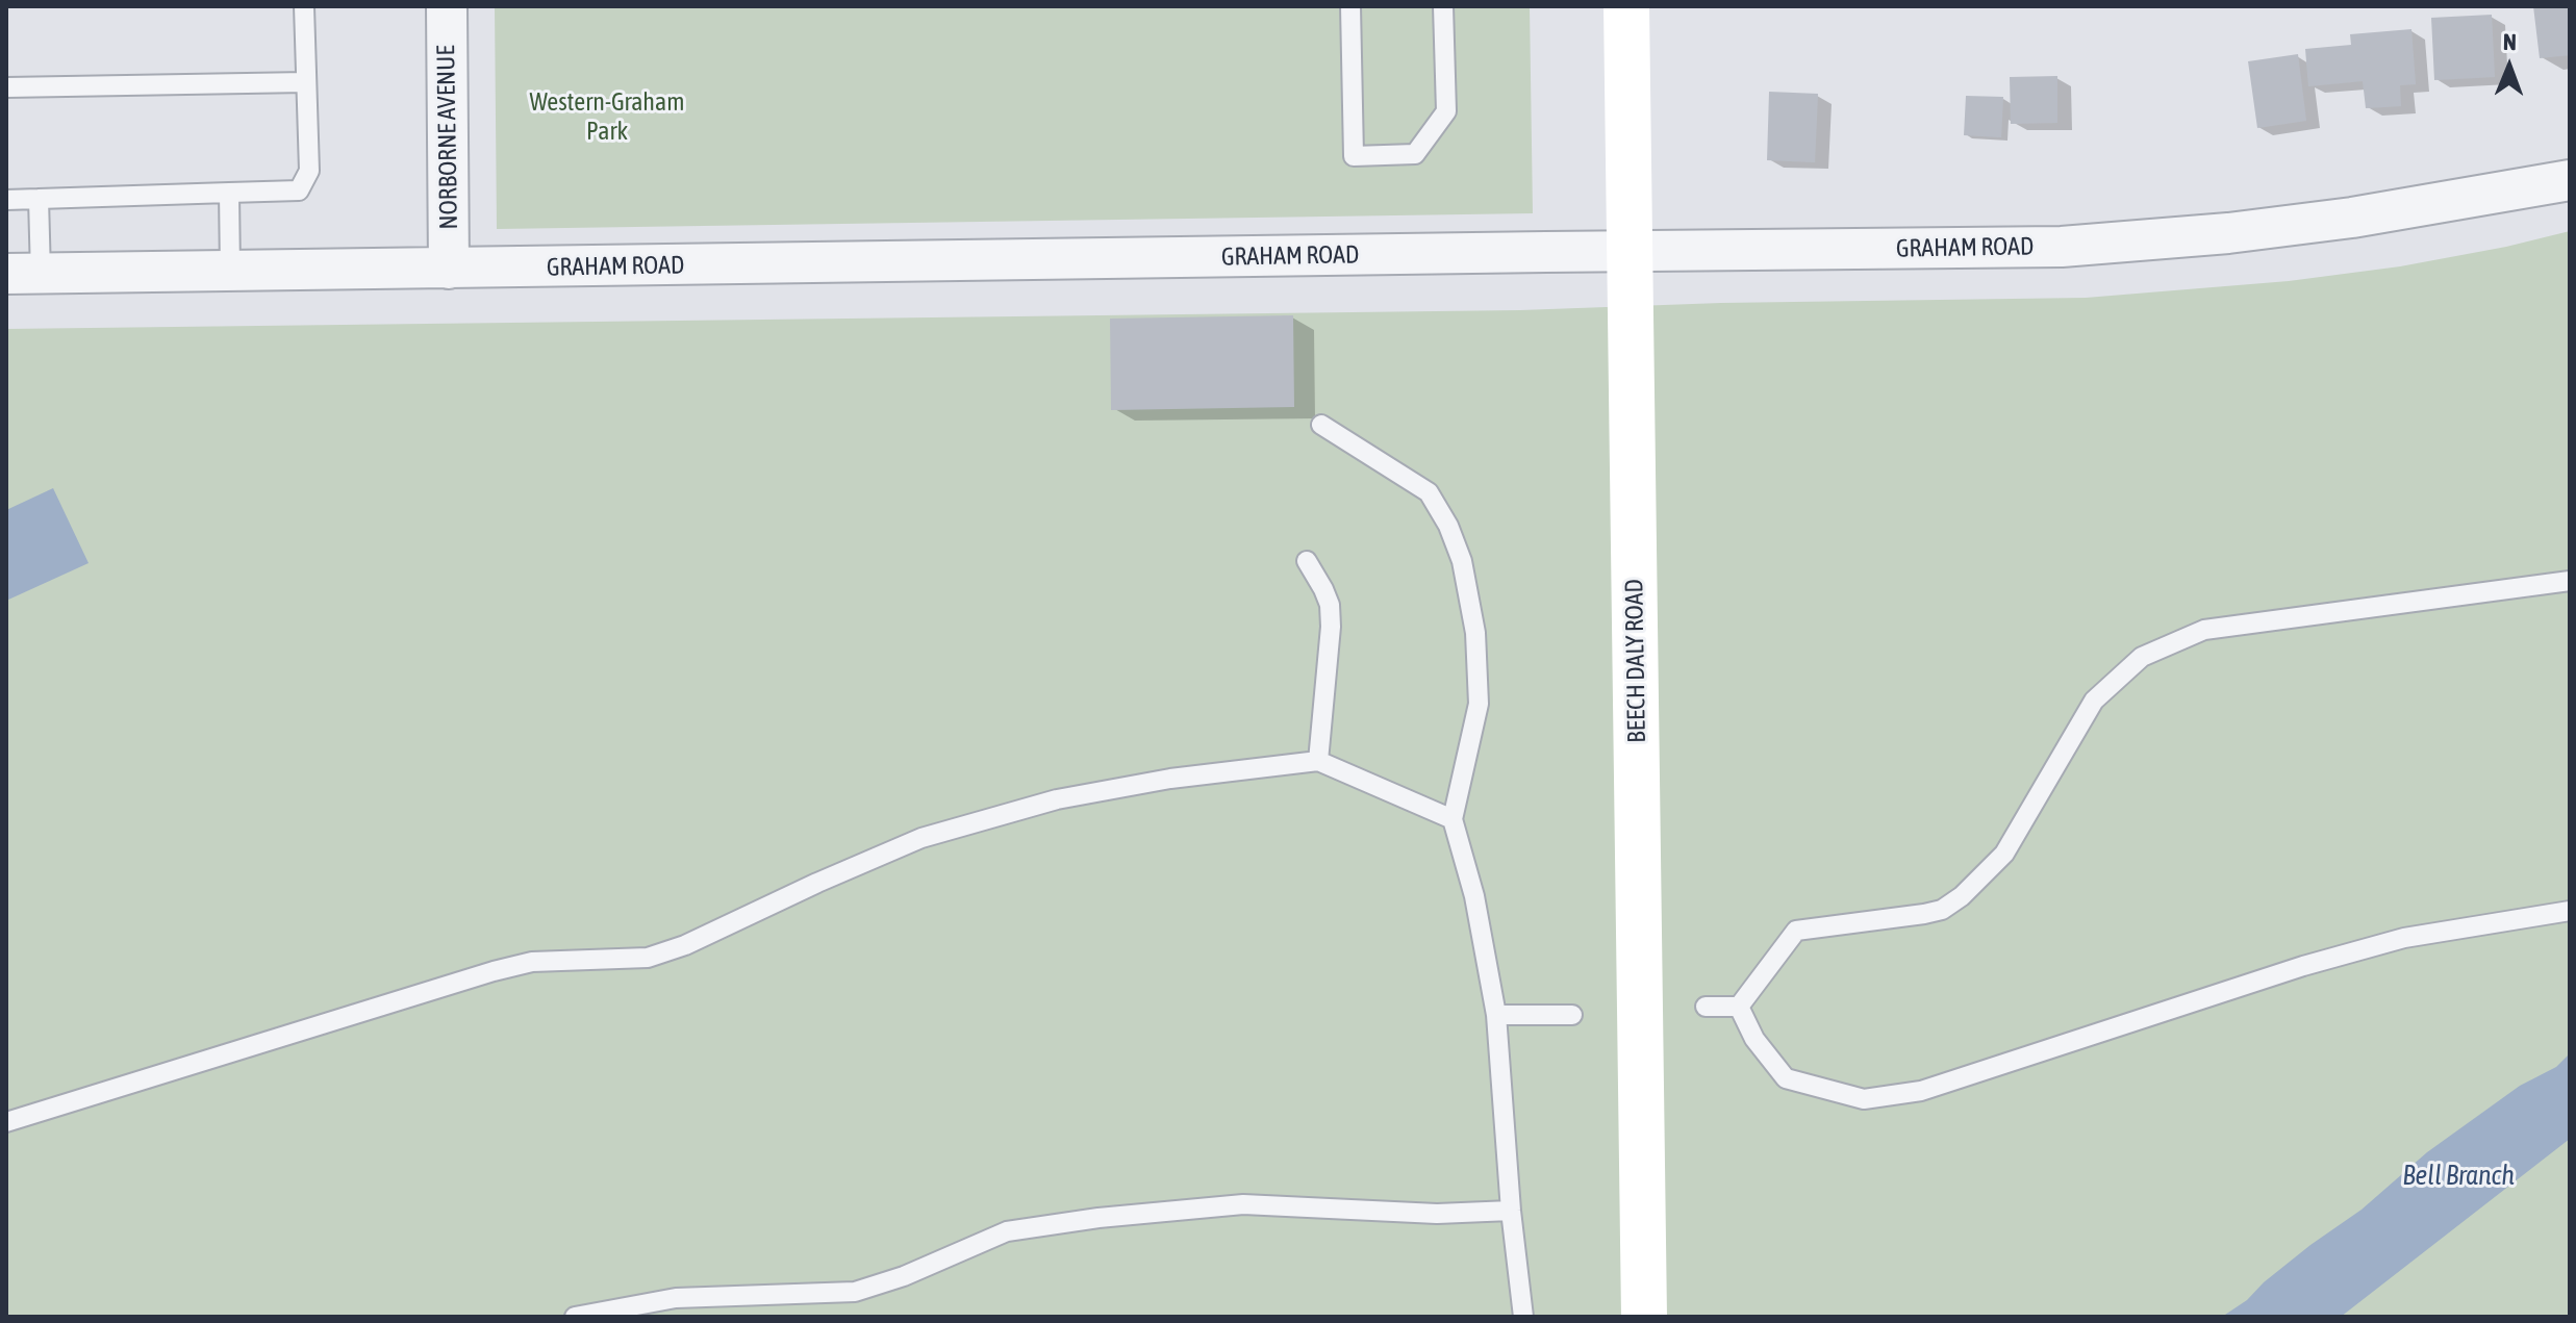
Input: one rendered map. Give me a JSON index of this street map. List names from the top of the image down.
{
  "streets": {
    "main road": ["BEECH DALY ROAD"],
    "street": ["NORBORNE AVENUE", "GRAHAM ROAD"]
  },
  "crossings": [
    ["NORBORNE AVENUE", "GRAHAM ROAD"],
    ["GRAHAM ROAD", "BEECH DALY ROAD"]
  ],
  "water": ["Bell Branch"],
  "parks": ["Western-Graham Park"],
  "north": "top"
}
